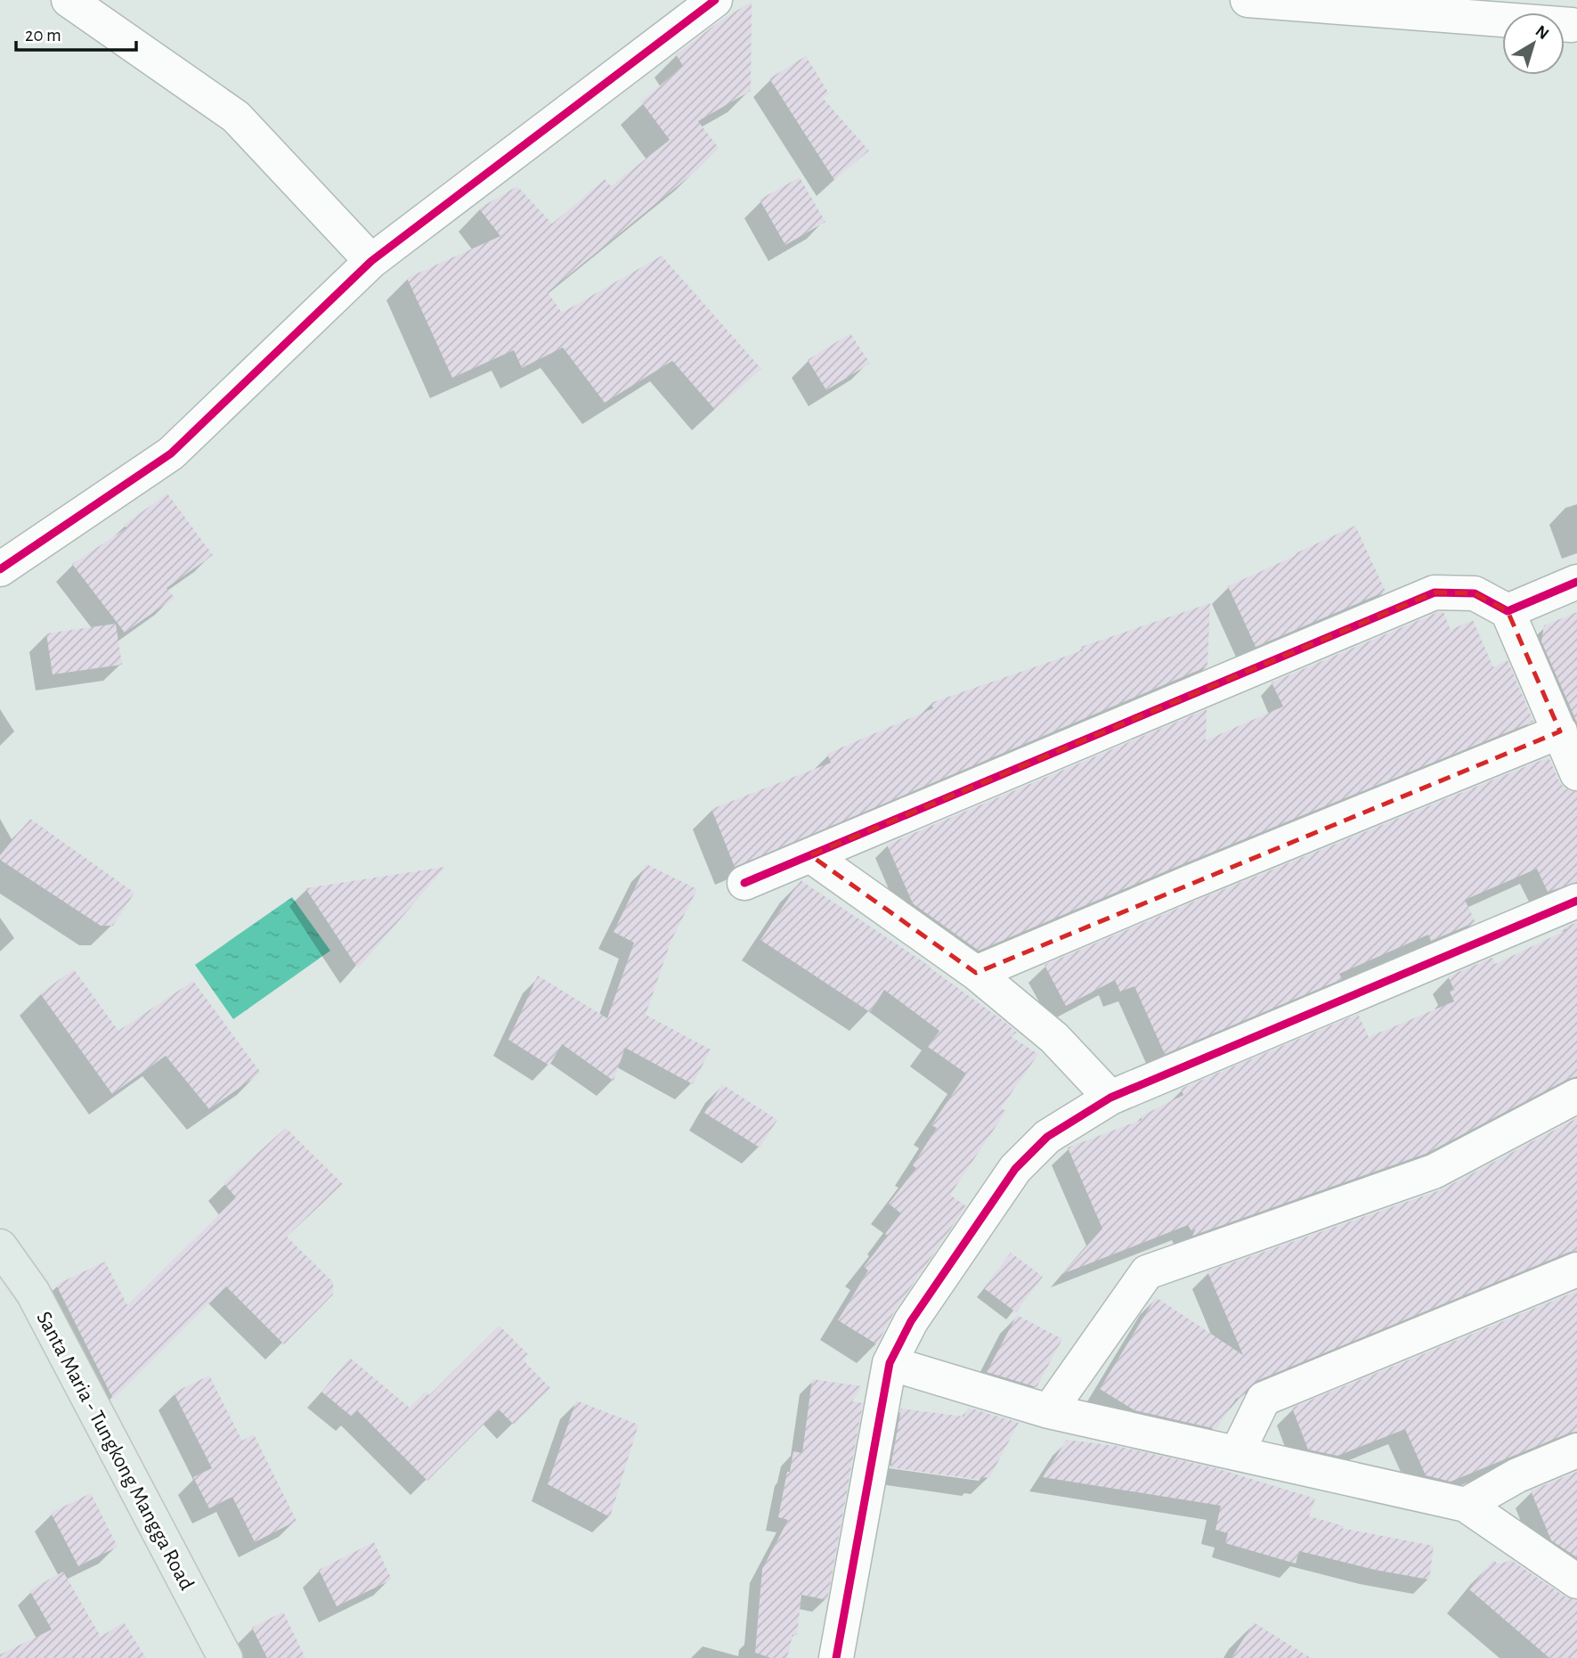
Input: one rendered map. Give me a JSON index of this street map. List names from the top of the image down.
{
  "streets": {
    "main road": ["Santa Maria - Tungkong Mangga Road"]
  },
  "scale_bar": "20 m",
  "north": "top right"
}
